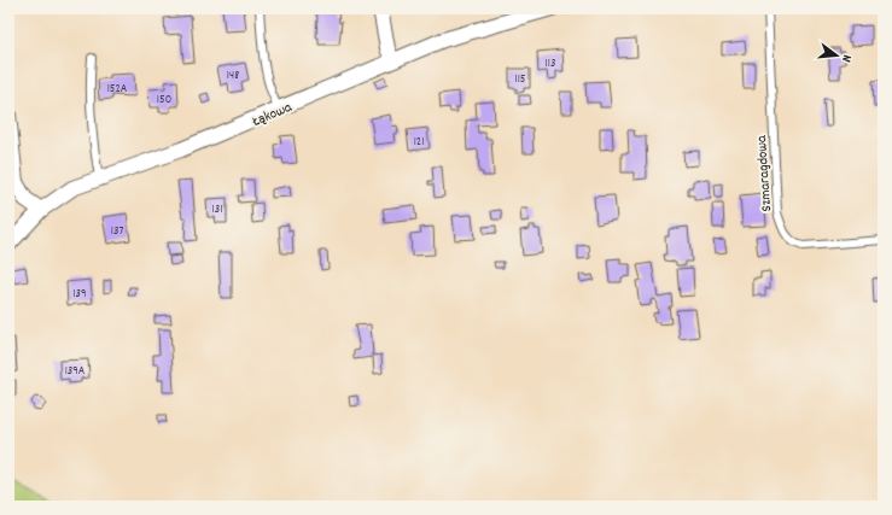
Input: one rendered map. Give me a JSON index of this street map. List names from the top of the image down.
{
  "streets": {
    "street": ["Łąkowa"],
    "lane": ["Szmaragdowa"]
  },
  "house_numbers": [
    "113",
    "148",
    "115",
    "152A",
    "150",
    "121",
    "131",
    "137",
    "139",
    "139A"
  ],
  "north": "right"
}
